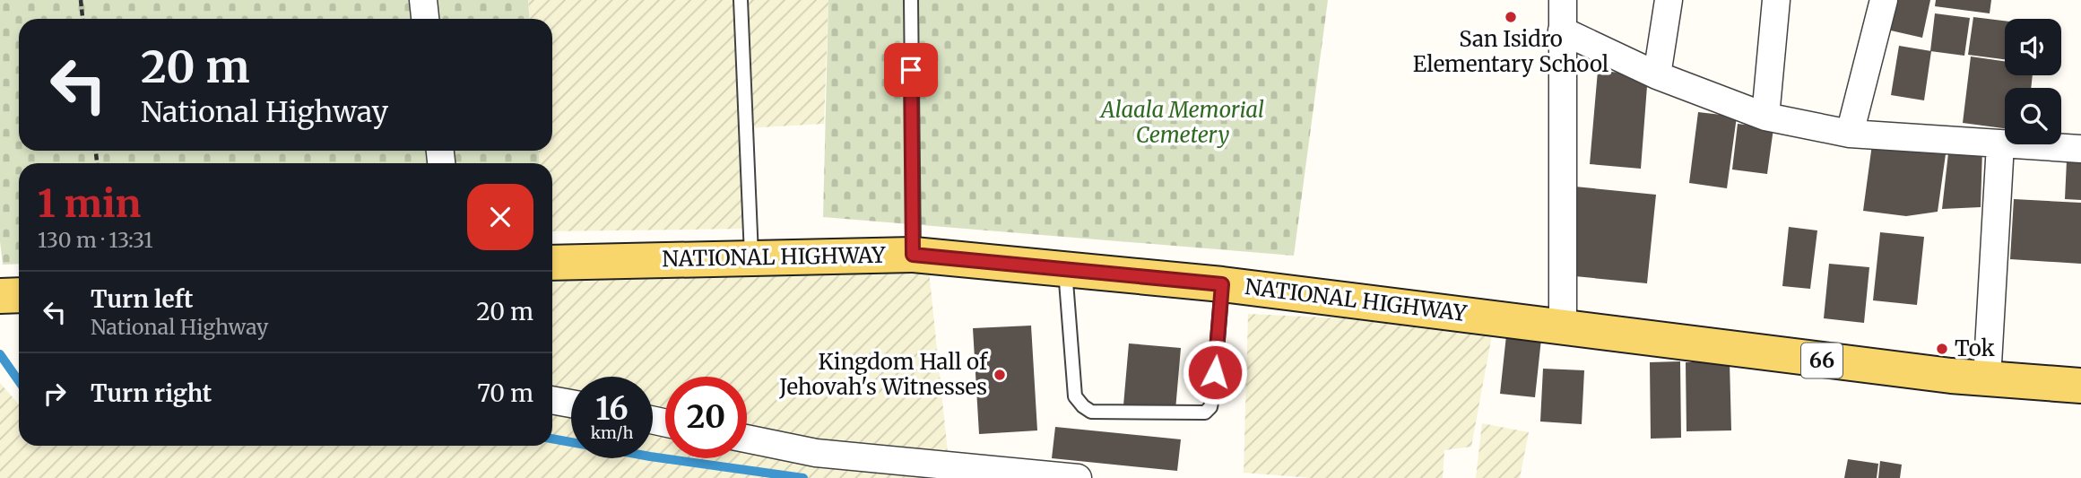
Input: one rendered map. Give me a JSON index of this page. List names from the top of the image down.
{
  "streets": {
    "main road": ["NATIONAL HIGHWAY", "66"]
  },
  "crossings": [
    ["NATIONAL HIGHWAY", "66"]
  ],
  "parks": ["Alaala Memorial Cemetery"],
  "places": ["San Isidro Elementary School", "Tok", "Kingdom Hall of Jehovah's Witnesses"],
  "page": {
    "turn": ["20 m", "National Highway"],
    "heading": ["1 min", "130 m · 13:31"],
    "list": [
      {
        "name": "Turn left",
        "note": "National Highway",
        "value": "20 m"
      },
      {
        "name": "Turn right",
        "value": "70 m"
      }
    ],
    "speed": "16 km/h",
    "limit": "20"
  }
}
